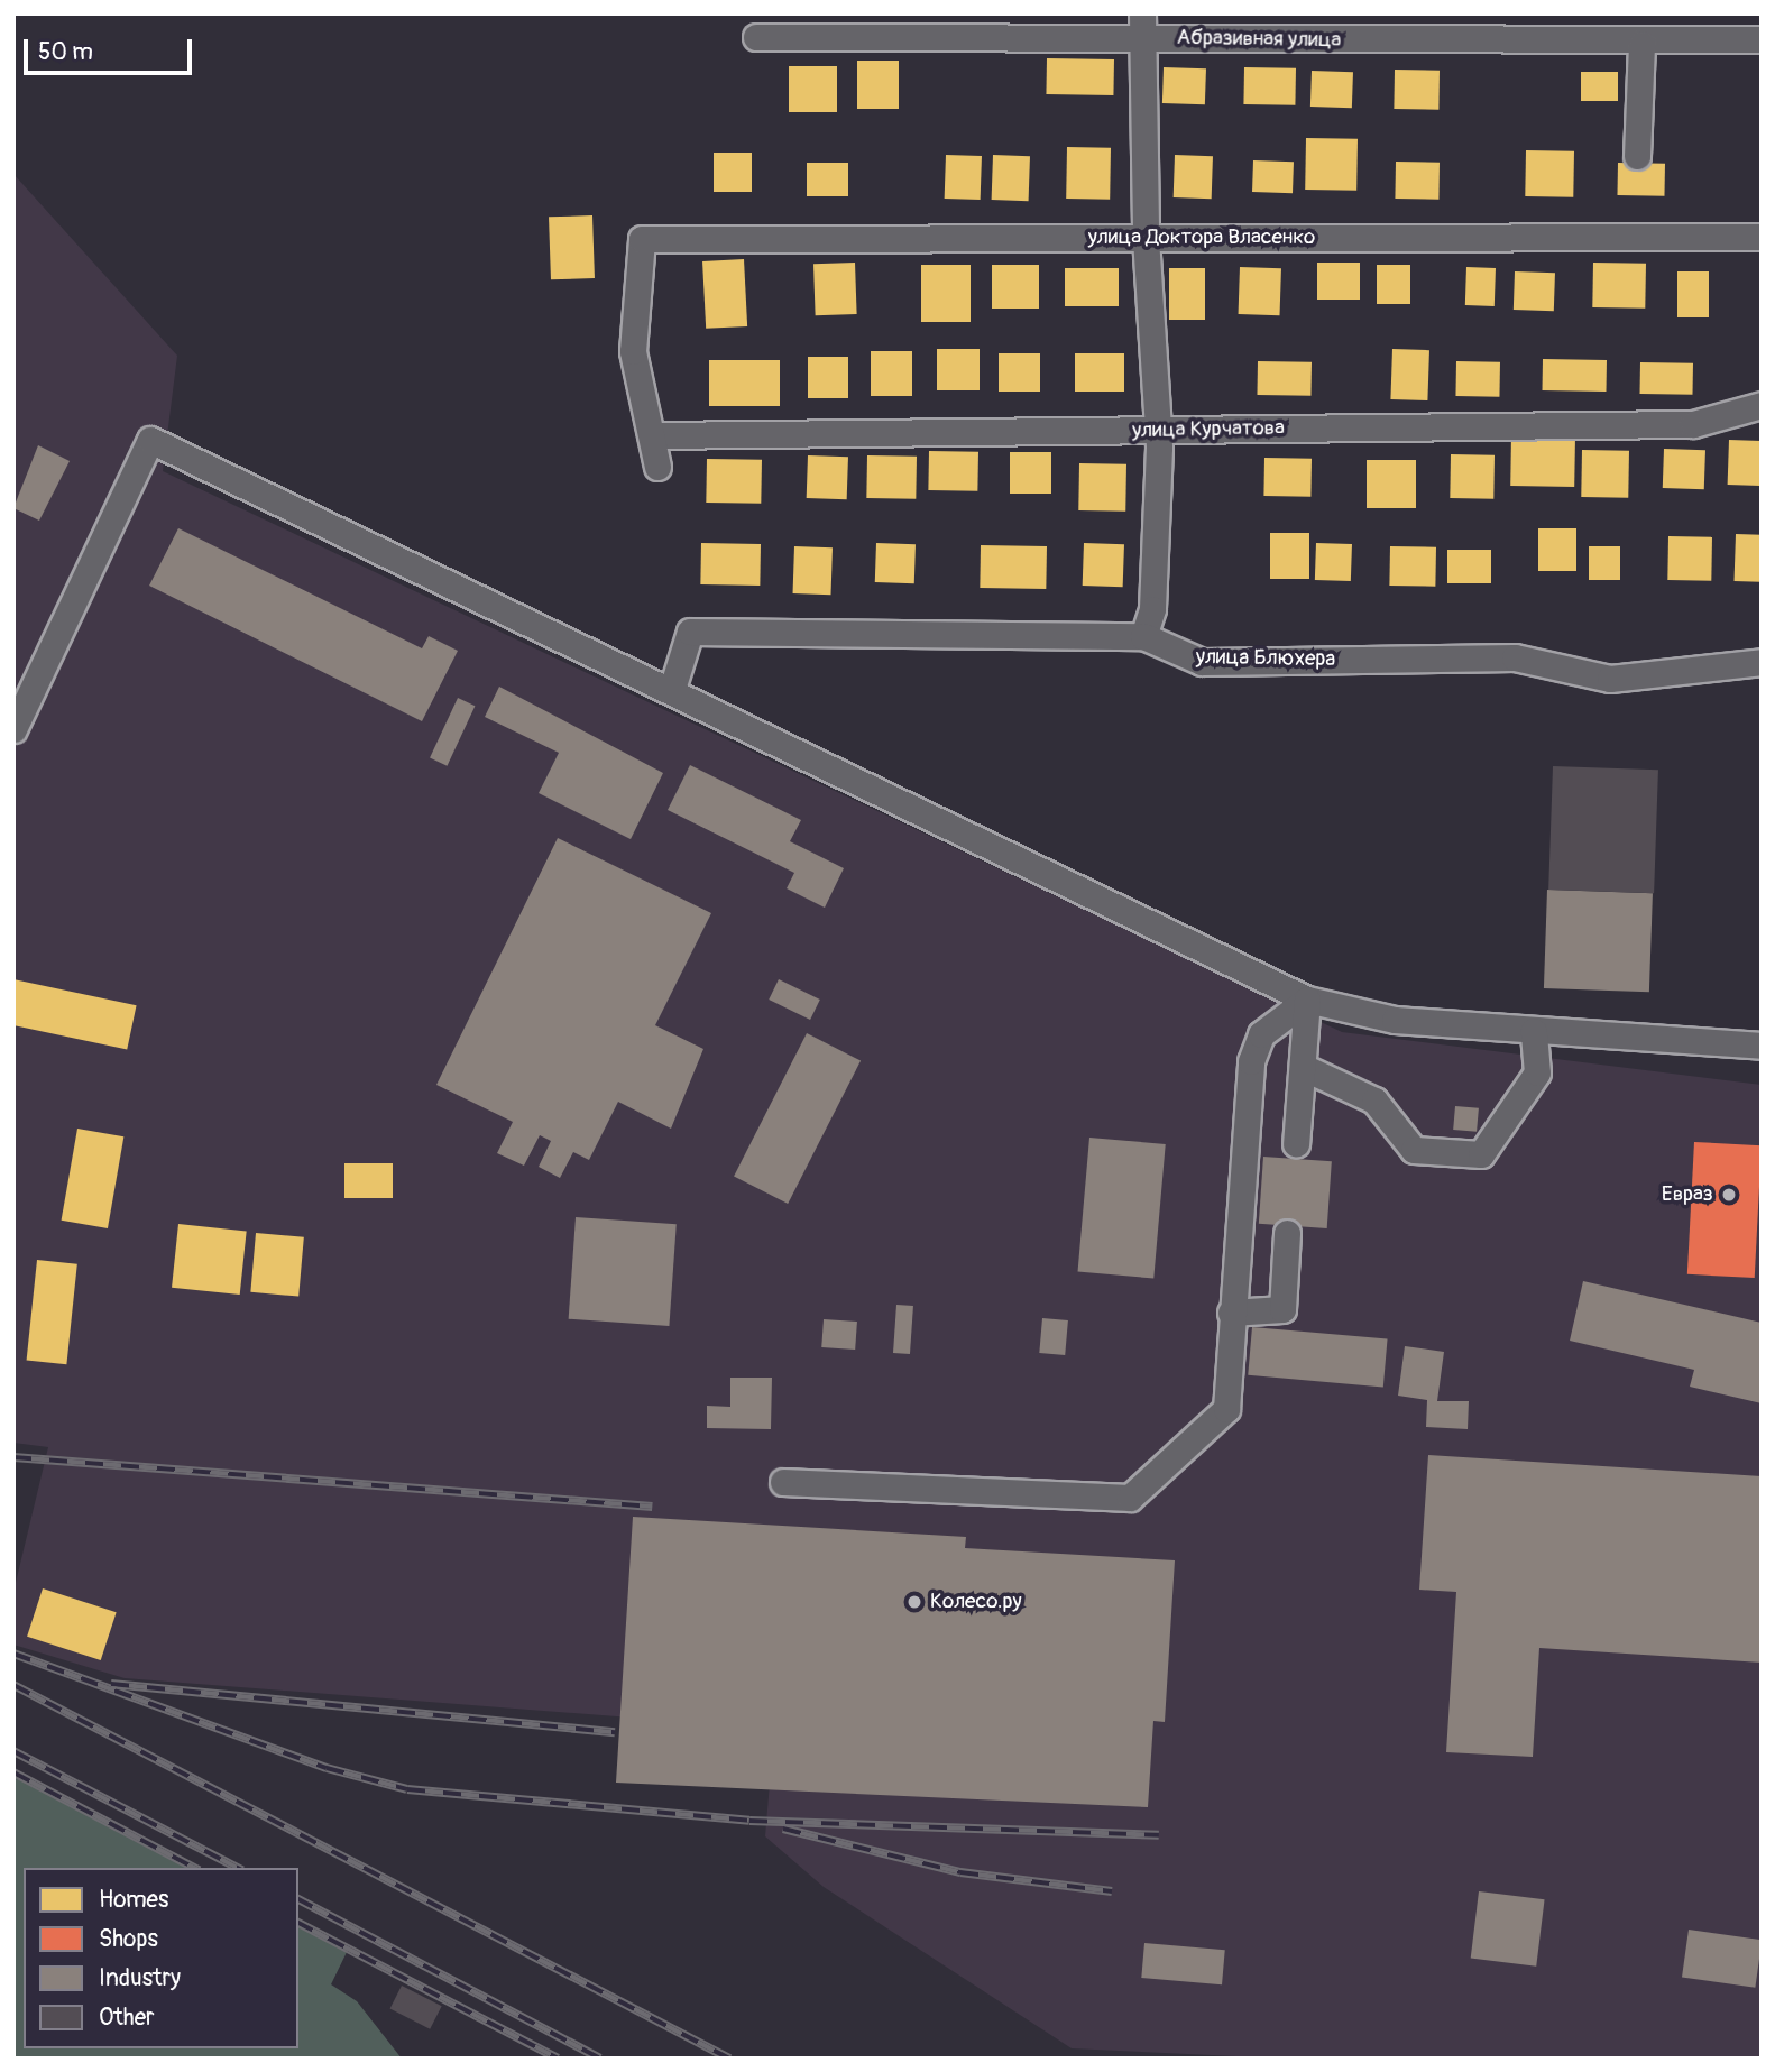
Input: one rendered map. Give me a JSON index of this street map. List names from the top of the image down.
{
  "streets": {
    "street": [
      "Абразивная улица",
      "улица Доктора Власенко",
      "улица Курчатова",
      "улица Блюхера"
    ]
  },
  "crossings": [
    ["улица Доктора Власенко", "улица Курчатова"]
  ],
  "places": ["Евраз", "Колесо.ру"],
  "legend": [
    "Homes",
    "Shops",
    "Industry",
    "Other"
  ],
  "scale_bar": "50 m"
}
